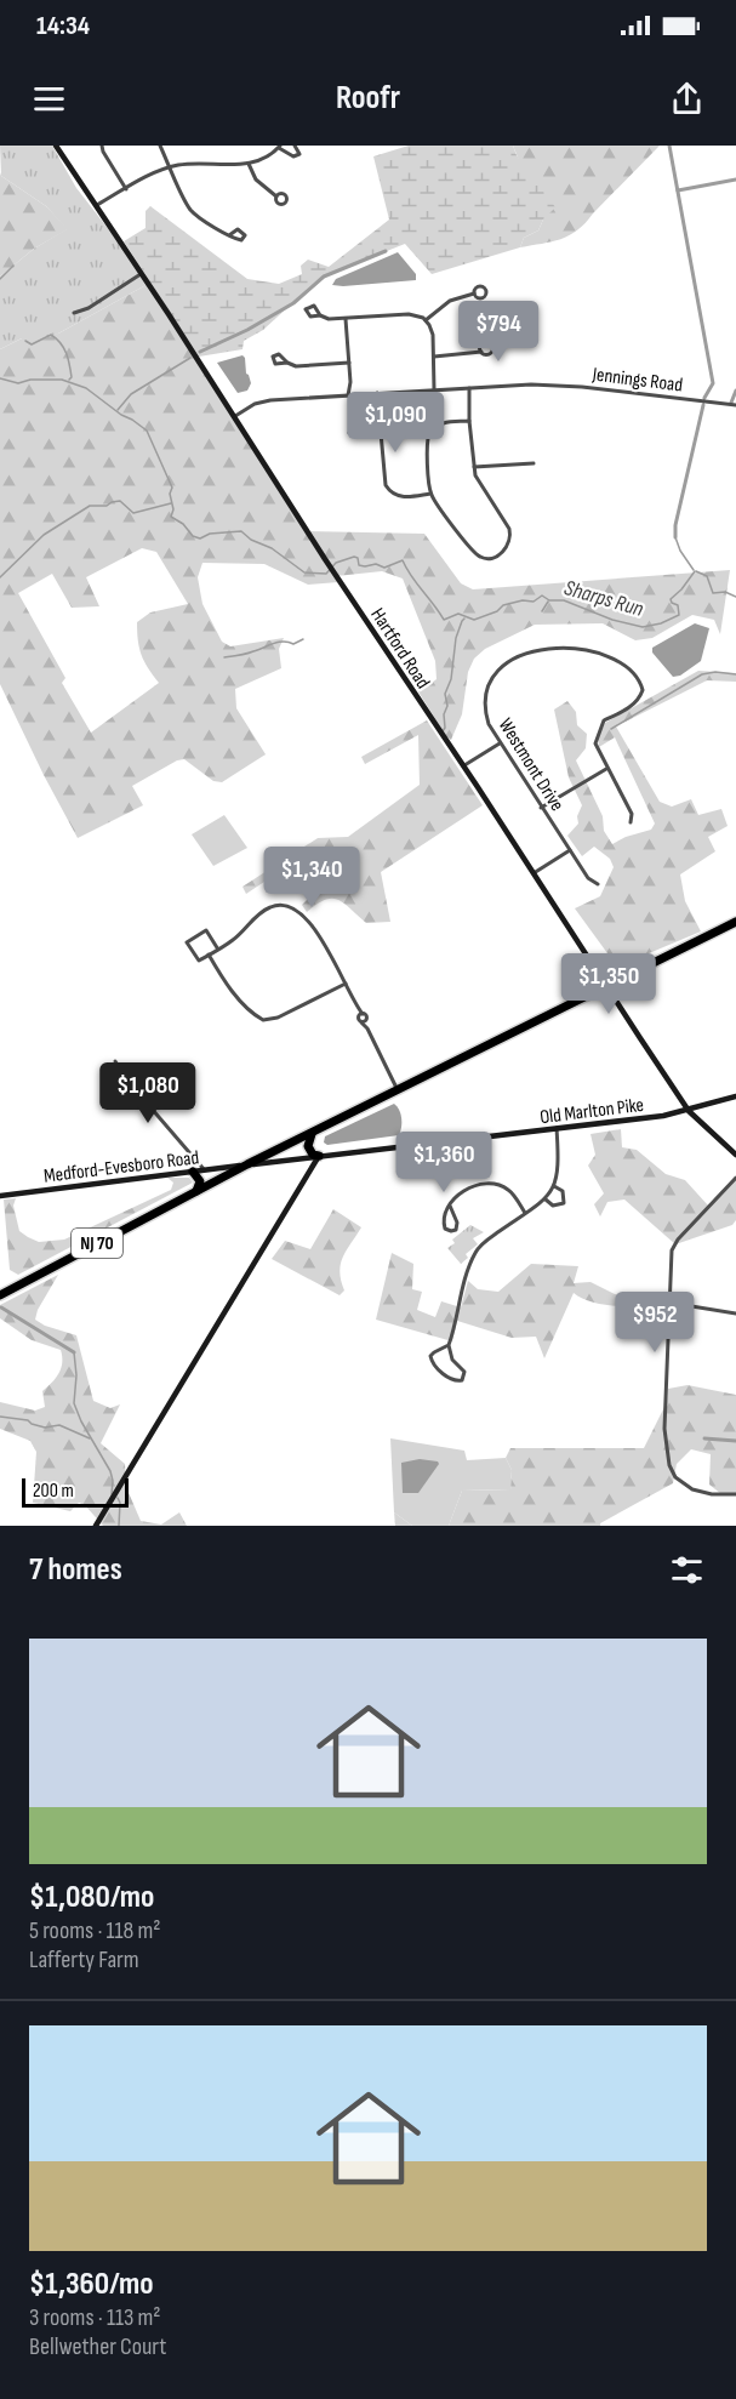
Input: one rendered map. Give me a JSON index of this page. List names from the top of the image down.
{
  "streets": {
    "highway": ["NJ 70"],
    "street": [
      "Jennings Road",
      "Hartford Road",
      "Westmont Drive",
      "Old Marlton Pike",
      "Medford-Evesboro Road"
    ]
  },
  "crossings": [
    ["Jennings Road", "Hartford Road"],
    ["Hartford Road", "Old Marlton Pike"],
    ["Hartford Road", "NJ 70"],
    ["Old Marlton Pike", "Medford-Evesboro Road"],
    ["Medford-Evesboro Road", "NJ 70"]
  ],
  "water": ["Sharps Run"],
  "scale_bar": "200 m",
  "page": {
    "status": "14:34",
    "header": "Roofr",
    "price": [
      "$794",
      "$1,090",
      "$1,340",
      "$1,350",
      "$1,080",
      "$1,360",
      "$952"
    ],
    "scale": "200 m",
    "heading": "7 homes",
    "list": [
      {
        "name": "$1,080/mo",
        "note": "5 rooms · 118 m² · Lafferty Farm"
      },
      {
        "name": "$1,360/mo",
        "note": "3 rooms · 113 m² · Bellwether Court"
      }
    ]
  }
}
